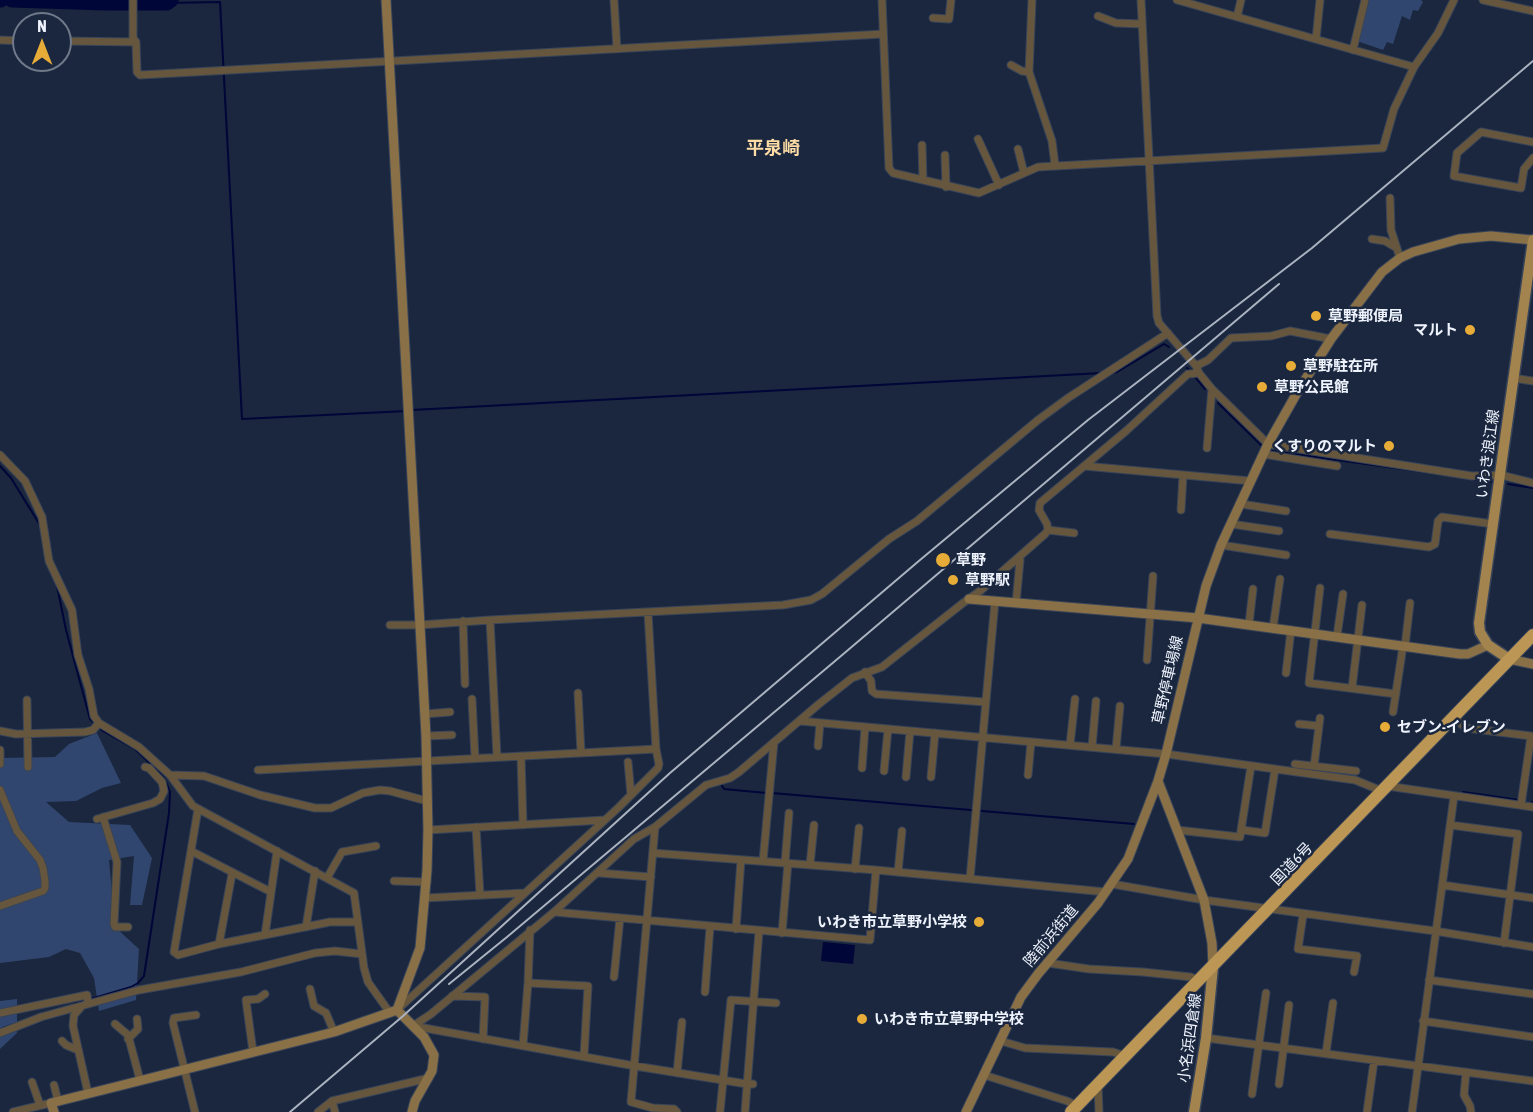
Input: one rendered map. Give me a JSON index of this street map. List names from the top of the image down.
{
  "streets": {
    "highway": ["国道6号"],
    "main road": ["いわき浪江線", "小名浜四倉線"],
    "street": ["草野停車場線", "陸前浜街道"]
  },
  "crossings": [
    ["草野停車場線", "陸前浜街道"],
    ["国道6号", "小名浜四倉線"]
  ],
  "districts": ["平泉崎"],
  "places": [
    "草野郵便局",
    "マルト",
    "草野駐在所",
    "草野公民館",
    "くすりのマルト",
    "草野",
    "草野駅",
    "セブン-イレブン",
    "いわき市立草野小学校",
    "いわき市立草野中学校"
  ],
  "north": "top"
}
